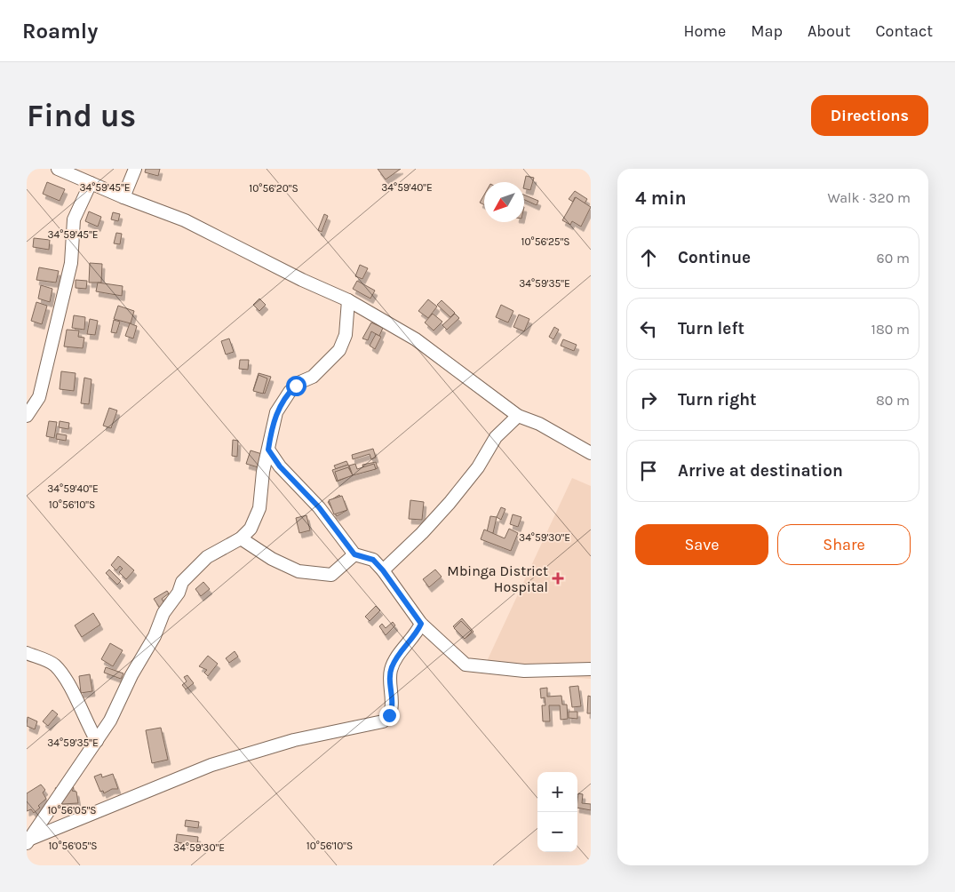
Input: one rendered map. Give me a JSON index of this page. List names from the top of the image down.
{
  "places": {
    "health": ["Mbinga District Hospital"]
  },
  "north": "bottom left",
  "page": {
    "header": "Roamly",
    "nav": [
      "Home",
      "Map",
      "About",
      "Contact"
    ],
    "buttons": [
      "Directions",
      ["Save", "Share"]
    ],
    "title": "Find us",
    "heading": ["4 min", "Walk · 320 m"],
    "list": [
      ["Continue", "60 m"],
      ["Turn left", "180 m"],
      ["Turn right", "80 m"],
      "Arrive at destination"
    ],
    "map_buttons": ["+", "−"]
  },
  "coordinates": [
    "34°59'45\"E",
    "34°59'40\"E",
    "10°56'20\"S",
    "10°56'25\"S",
    "34°59'35\"E",
    "10°56'10\"S",
    "34°59'30\"E",
    "10°56'05\"S"
  ]
}
